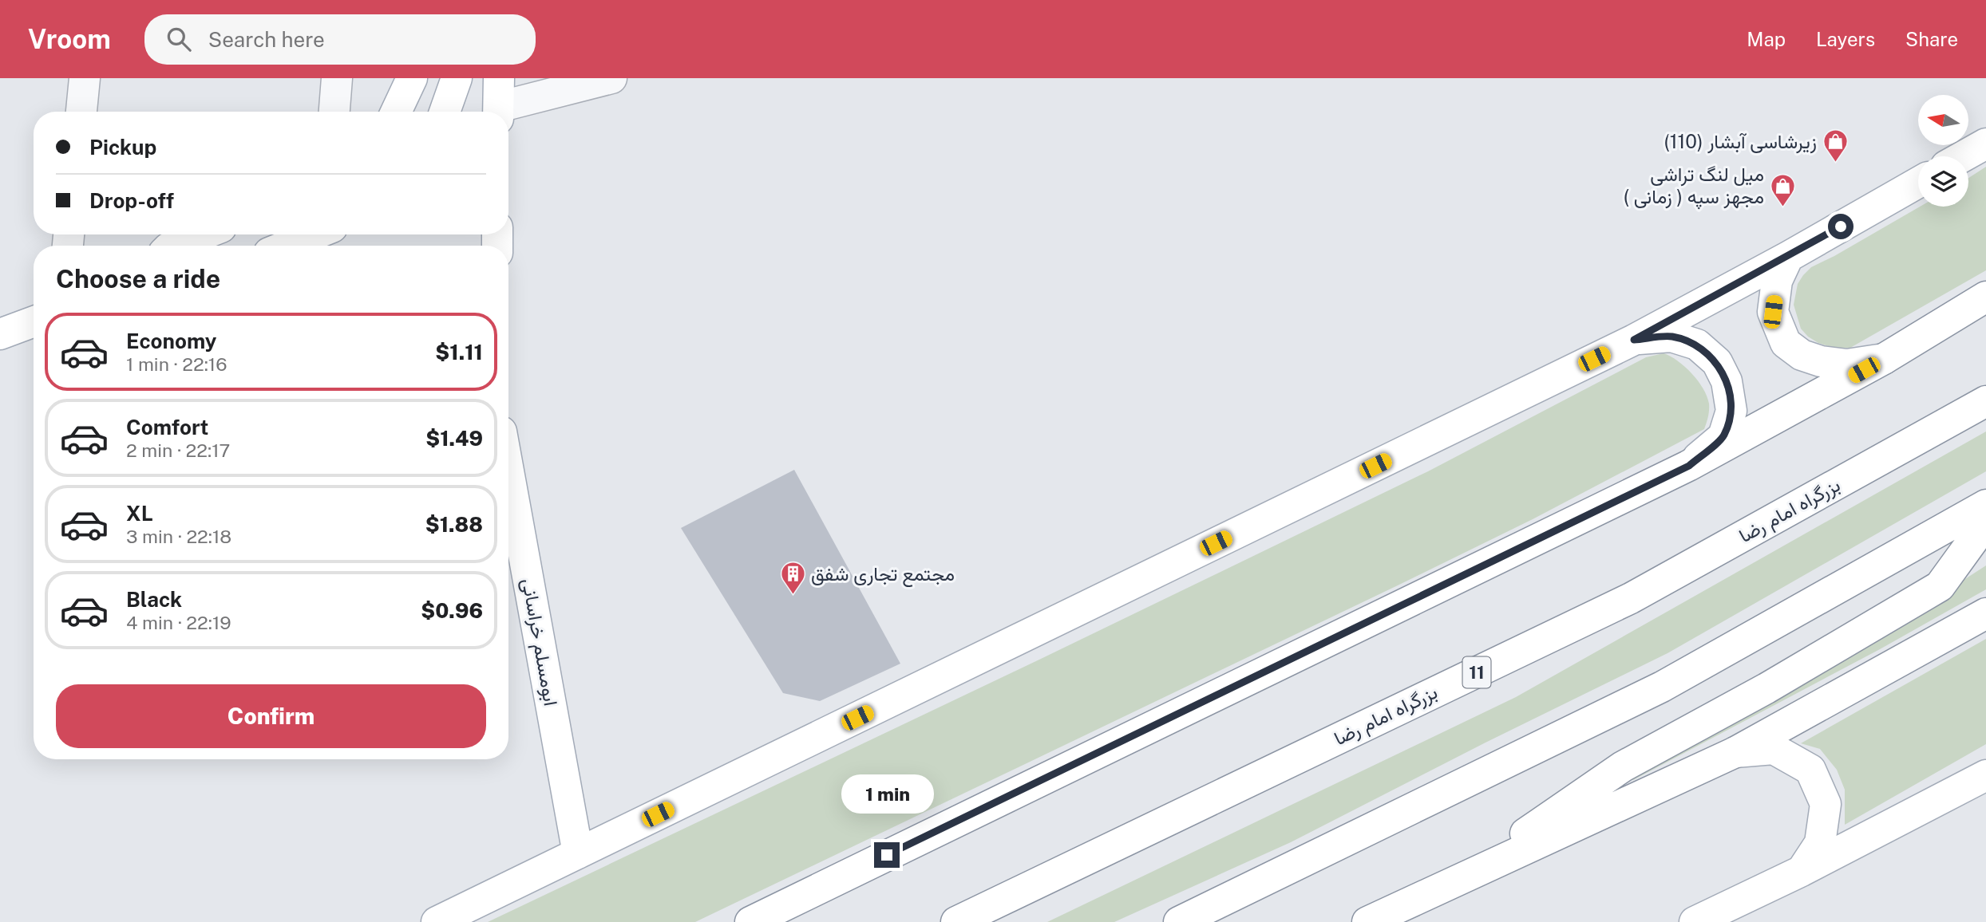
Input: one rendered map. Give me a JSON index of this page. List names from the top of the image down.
{
  "streets": {
    "main road": ["بزرگراه امام رضا", "ابومسلم خراسانی", "11"]
  },
  "places": {
    "shop": ["زیرشاسی آبشار (110)", "میل لنگ تراشی مجهز سپه ( زمانی )"],
    "building": ["مجتمع تجاری شفق"]
  },
  "north": "left",
  "page": {
    "header": "Vroom",
    "search": "Search here",
    "nav": ["Map", "Layers", "Share"],
    "banner": ["Pickup", "Drop-off"],
    "heading": "Choose a ride",
    "list": [
      {
        "name": "Economy",
        "note": "1 min · 22:16",
        "value": "$1.11"
      },
      {
        "name": "Comfort",
        "note": "2 min · 22:17",
        "value": "$1.49"
      },
      {
        "name": "XL",
        "note": "3 min · 22:18",
        "value": "$1.88"
      },
      {
        "name": "Black",
        "note": "4 min · 22:19",
        "value": "$0.96"
      }
    ],
    "buttons": "Confirm",
    "bubble": "1 min"
  }
}
